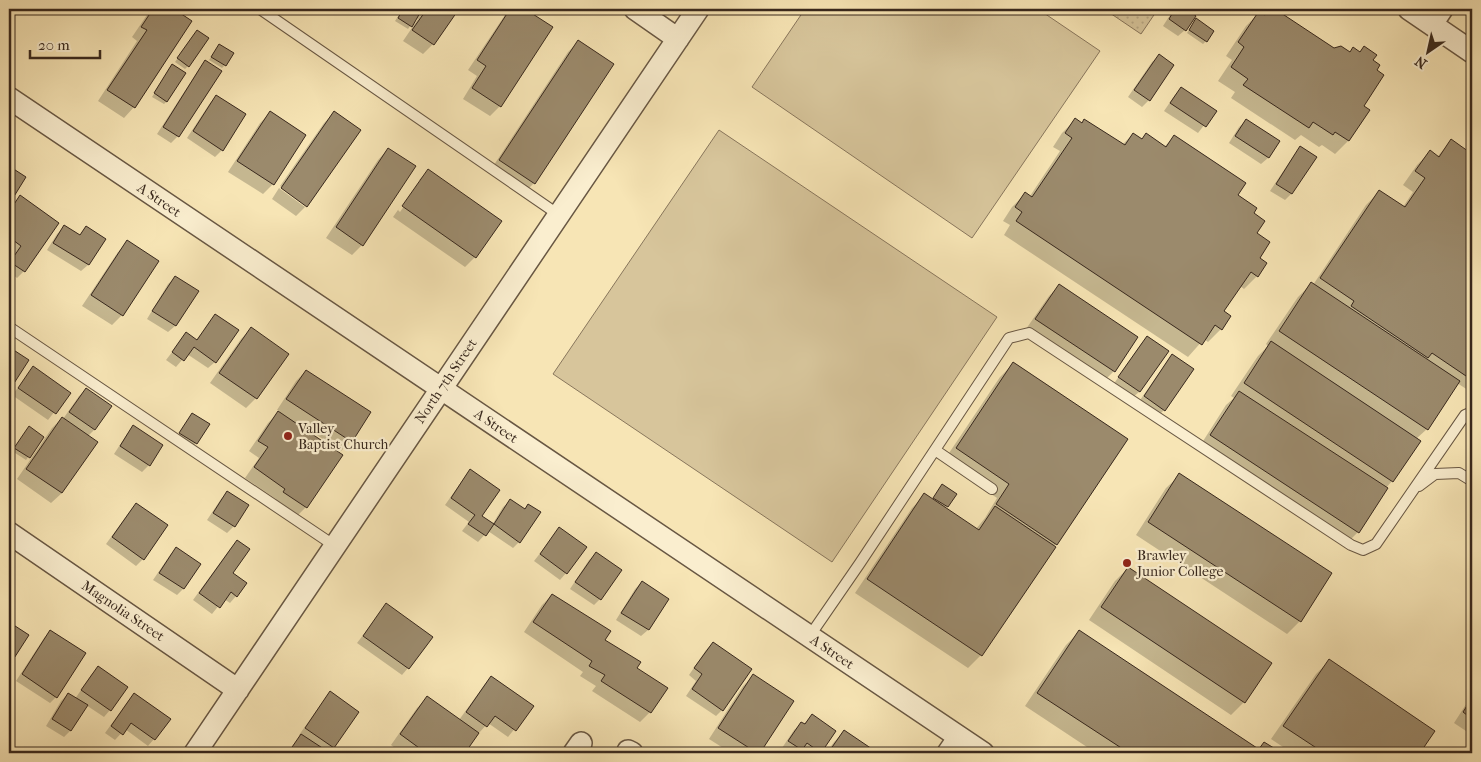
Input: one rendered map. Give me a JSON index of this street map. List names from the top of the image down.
{
  "streets": {
    "street": ["A Street", "North 7th Street", "Magnolia Street"]
  },
  "crossings": [
    ["A Street", "North 7th Street"],
    ["North 7th Street", "Magnolia Street"]
  ],
  "places": ["Valley Baptist Church", "Brawley Junior College"],
  "scale_bar": "20 m",
  "north": "bottom left"
}
